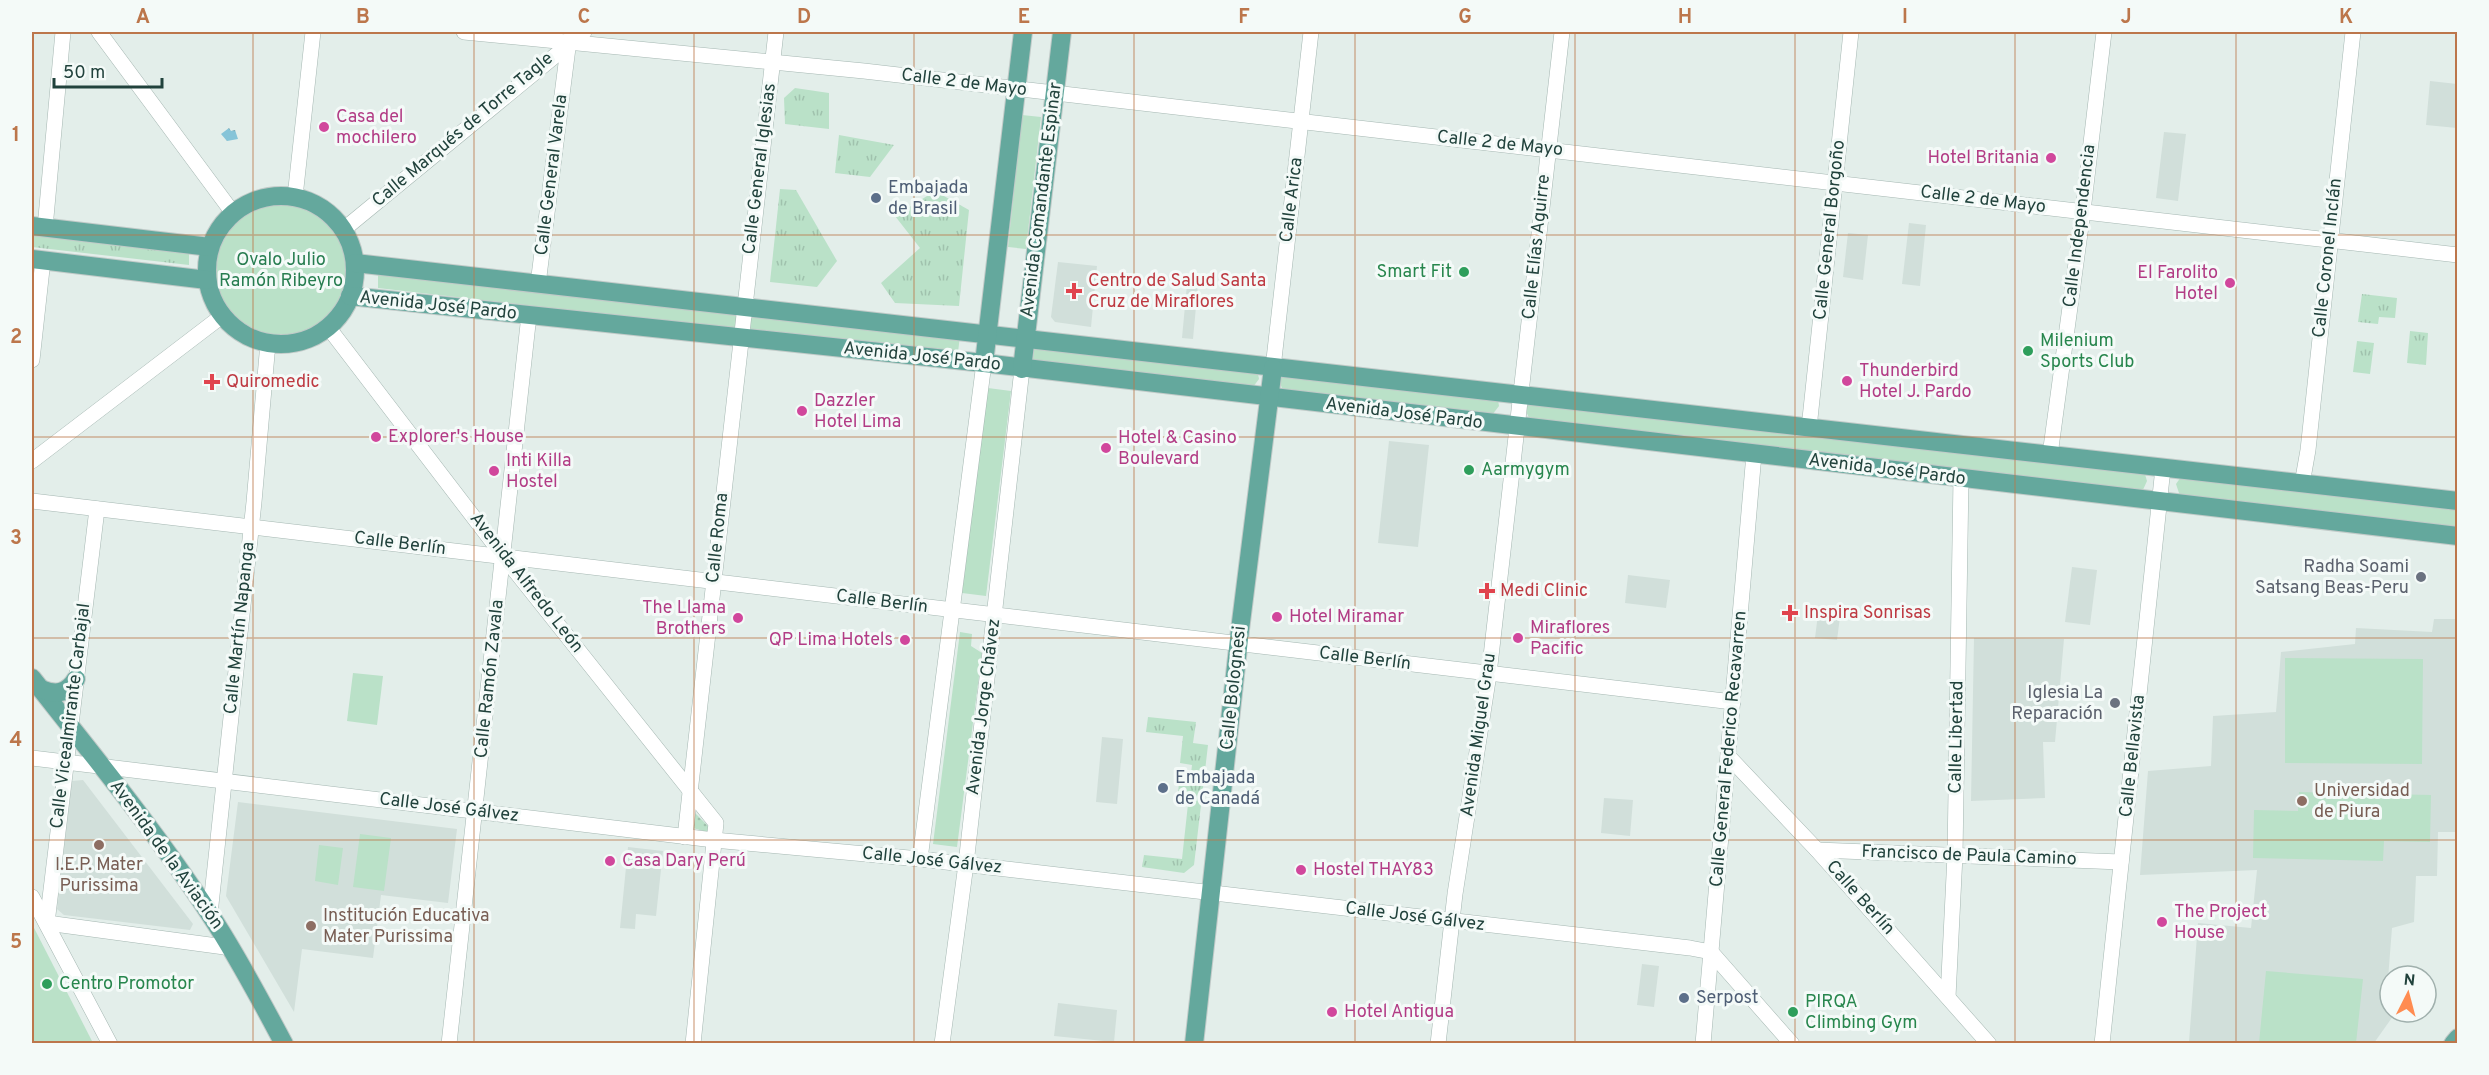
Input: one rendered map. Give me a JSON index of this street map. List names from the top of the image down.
{
  "streets": {
    "main road": [
      "Avenida Comandante Espinar",
      "Avenida José Pardo",
      "Calle Bolognesi",
      "Avenida de la Aviación"
    ],
    "street": [
      "Calle 2 de Mayo",
      "Calle Marqués de Torre Tagle",
      "Calle General Iglesias",
      "Calle General Varela",
      "Calle Arica",
      "Calle Independencia",
      "Calle General Borgoño",
      "Calle Elías Aguirre",
      "Calle Coronel Inclán",
      "Calle Roma",
      "Calle Berlín",
      "Avenida Alfredo León",
      "Calle Martín Napanga",
      "Calle Ramón Zavala",
      "Avenida Jorge Chávez",
      "Calle Vicealmirante Carbajal",
      "Avenida Miguel Grau",
      "Calle Libertad",
      "Calle General Federico Recavarren",
      "Calle Bellavista",
      "Calle José Gálvez",
      "Francisco de Paula Camino"
    ]
  },
  "crossings": [
    ["Calle 2 de Mayo", "Calle Marqués de Torre Tagle"],
    ["Calle 2 de Mayo", "Calle General Iglesias"],
    ["Calle 2 de Mayo", "Calle General Varela"],
    ["Calle 2 de Mayo", "Avenida Comandante Espinar"],
    ["Calle 2 de Mayo", "Calle Arica"],
    ["Calle 2 de Mayo", "Calle Independencia"],
    ["Calle 2 de Mayo", "Calle General Borgoño"],
    ["Calle 2 de Mayo", "Calle Elías Aguirre"],
    ["Calle 2 de Mayo", "Calle Coronel Inclán"],
    ["Calle Marqués de Torre Tagle", "Calle General Varela"],
    ["Calle Marqués de Torre Tagle", "Avenida José Pardo"],
    ["Calle Marqués de Torre Tagle", "Avenida Alfredo León"],
    ["Calle Marqués de Torre Tagle", "Calle Martín Napanga"],
    ["Calle General Iglesias", "Avenida José Pardo"],
    ["Calle General Iglesias", "Calle Roma"],
    ["Calle General Varela", "Avenida José Pardo"],
    ["Avenida Comandante Espinar", "Avenida José Pardo"],
    ["Avenida Comandante Espinar", "Avenida Jorge Chávez"],
    ["Calle Arica", "Avenida José Pardo"],
    ["Calle Arica", "Calle Bolognesi"],
    ["Calle Independencia", "Avenida José Pardo"],
    ["Calle General Borgoño", "Avenida José Pardo"],
    ["Calle Elías Aguirre", "Avenida José Pardo"],
    ["Calle Elías Aguirre", "Avenida Miguel Grau"],
    ["Calle Coronel Inclán", "Avenida José Pardo"],
    ["Avenida José Pardo", "Calle Roma"],
    ["Avenida José Pardo", "Avenida Alfredo León"],
    ["Avenida José Pardo", "Calle Martín Napanga"],
    ["Avenida José Pardo", "Calle Ramón Zavala"],
    ["Avenida José Pardo", "Calle Bolognesi"],
    ["Avenida José Pardo", "Avenida Jorge Chávez"],
    ["Avenida José Pardo", "Avenida Miguel Grau"],
    ["Avenida José Pardo", "Calle Libertad"],
    ["Avenida José Pardo", "Calle General Federico Recavarren"],
    ["Avenida José Pardo", "Calle Bellavista"],
    ["Calle Roma", "Calle Berlín"],
    ["Calle Roma", "Avenida Alfredo León"],
    ["Calle Roma", "Calle José Gálvez"],
    ["Calle Berlín", "Avenida Alfredo León"],
    ["Calle Berlín", "Calle Martín Napanga"],
    ["Calle Berlín", "Calle Ramón Zavala"],
    ["Calle Berlín", "Calle Bolognesi"],
    ["Calle Berlín", "Avenida Jorge Chávez"],
    ["Calle Berlín", "Calle Vicealmirante Carbajal"],
    ["Calle Berlín", "Avenida Miguel Grau"],
    ["Calle Berlín", "Calle Libertad"],
    ["Calle Berlín", "Calle General Federico Recavarren"],
    ["Calle Berlín", "Francisco de Paula Camino"],
    ["Avenida Alfredo León", "Calle Martín Napanga"],
    ["Avenida Alfredo León", "Calle Ramón Zavala"],
    ["Calle Martín Napanga", "Calle José Gálvez"],
    ["Calle Martín Napanga", "Avenida de la Aviación"],
    ["Calle Ramón Zavala", "Calle José Gálvez"],
    ["Calle Bolognesi", "Calle José Gálvez"],
    ["Avenida Jorge Chávez", "Calle José Gálvez"],
    ["Calle Vicealmirante Carbajal", "Calle José Gálvez"],
    ["Calle Vicealmirante Carbajal", "Avenida de la Aviación"],
    ["Avenida Miguel Grau", "Calle José Gálvez"],
    ["Calle Libertad", "Francisco de Paula Camino"],
    ["Calle General Federico Recavarren", "Calle José Gálvez"],
    ["Calle Bellavista", "Francisco de Paula Camino"],
    ["Calle José Gálvez", "Avenida de la Aviación"]
  ],
  "parks": ["Ovalo Julio Ramón Ribeyro"],
  "places": {
    "other": [
      "Casa del mochilero",
      "Hotel Britania",
      "Embajada de Brasil",
      "Smart Fit",
      "El Farolito Hotel",
      "Milenium Sports Club",
      "Thunderbird Hotel J. Pardo",
      "Dazzler Hotel Lima",
      "Explorer's House",
      "Hotel & Casino Boulevard",
      "Aarmygym",
      "Inti Killa Hostel",
      "Radha Soami Satsang Beas-Peru",
      "Hotel Miramar",
      "The Llama Brothers",
      "Miraflores Pacific",
      "QP Lima Hotels",
      "Iglesia La Reparación",
      "Embajada de Canadá",
      "Universidad de Piura",
      "I.E.P. Mater Purissima",
      "Casa Dary Perú",
      "Hostel THAY83",
      "The Project House",
      "Institución Educativa Mater Purissima",
      "Centro Promotor",
      "Serpost",
      "Hotel Antigua",
      "PIRQA Climbing Gym"
    ],
    "health": [
      "Centro de Salud Santa Cruz de Miraflores",
      "Quiromedic",
      "Medi Clinic",
      "Inspira Sonrisas"
    ]
  },
  "scale_bar": "50 m",
  "north": "top",
  "grid": {
    "columns": [
      "A",
      "B",
      "C",
      "D",
      "E",
      "F",
      "G",
      "H",
      "I",
      "J",
      "K"
    ],
    "rows": [
      "1",
      "2",
      "3",
      "4",
      "5"
    ]
  }
}
